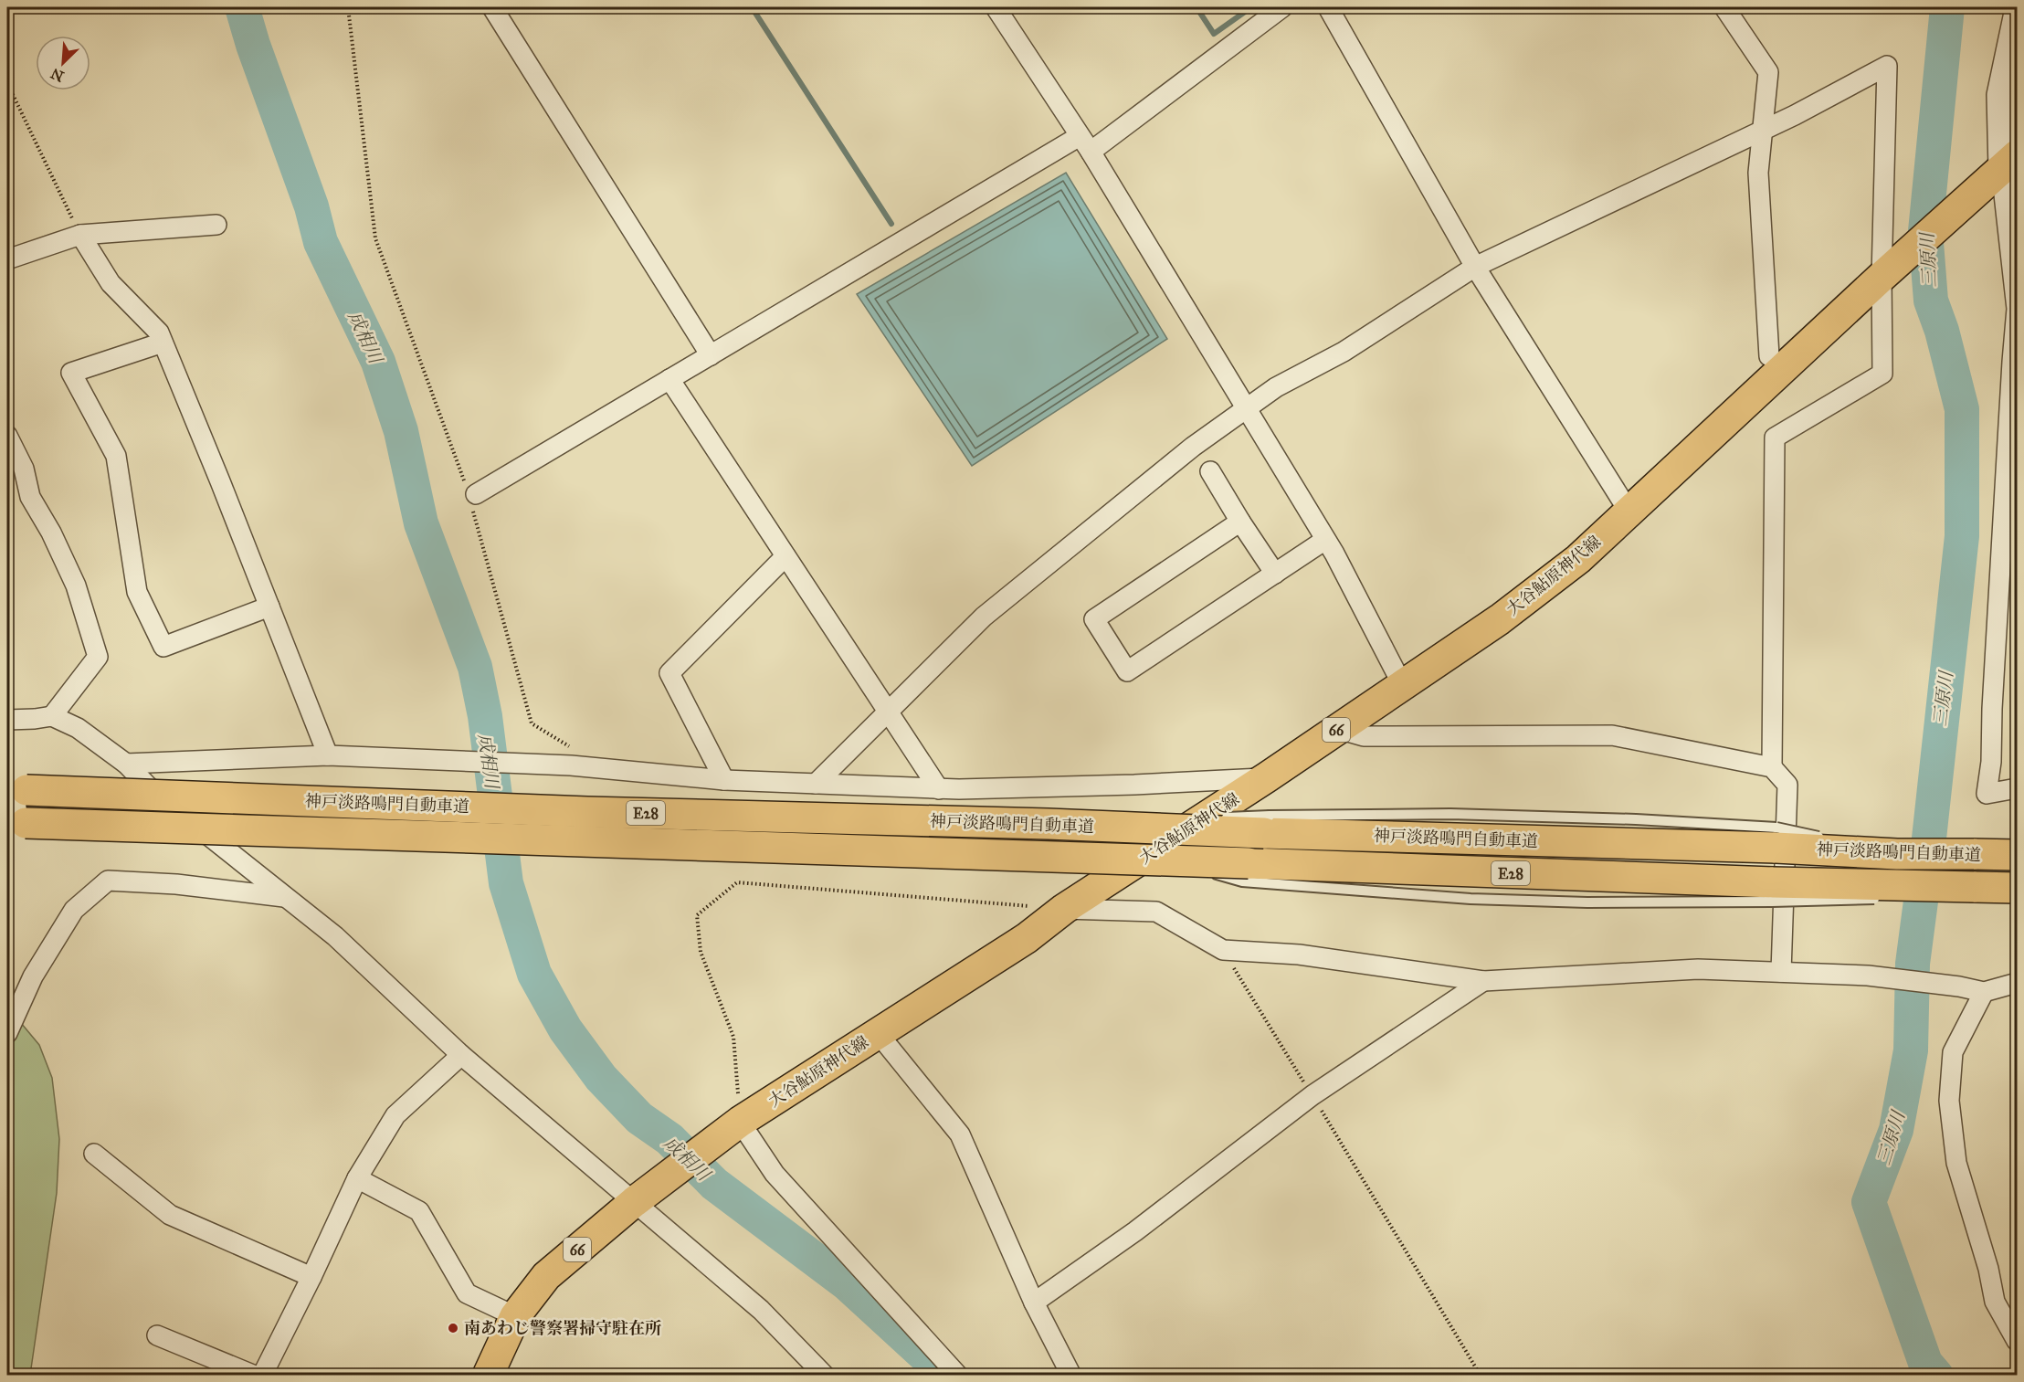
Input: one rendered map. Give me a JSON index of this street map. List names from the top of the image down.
{
  "streets": {
    "main road": [
      "大谷鮎原神代線",
      "66",
      "神戸淡路鳴門自動車道",
      "E28"
    ]
  },
  "crossings": [
    ["大谷鮎原神代線", "66"]
  ],
  "water": ["三原川", "成相川"],
  "places": ["南あわじ警察署掃守駐在所"],
  "north": "bottom left"
}
